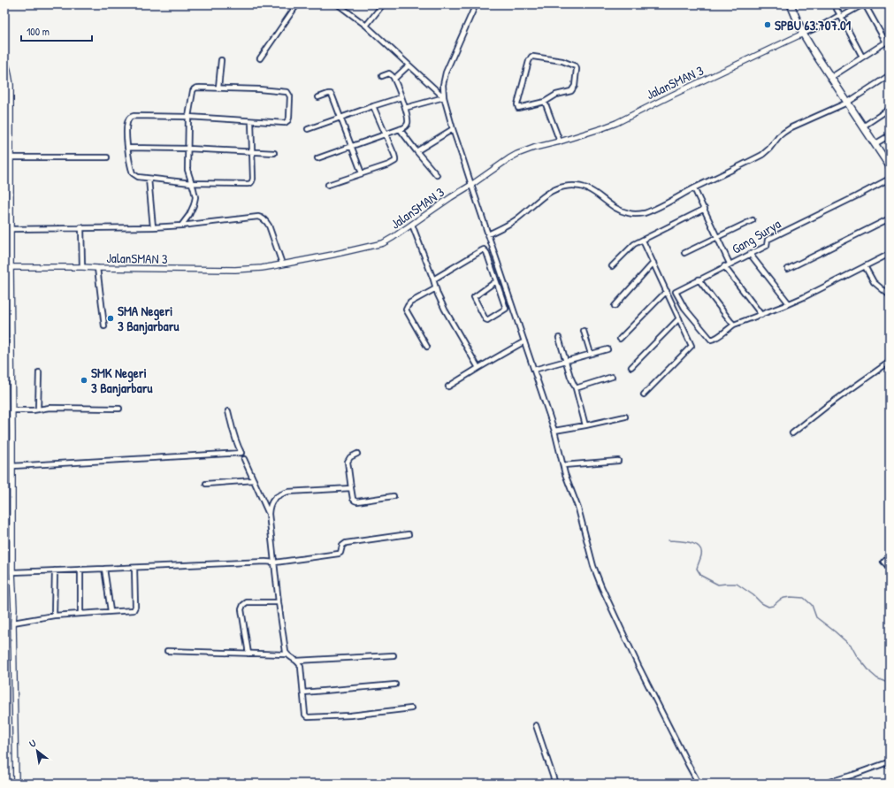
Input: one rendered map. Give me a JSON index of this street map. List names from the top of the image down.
{
  "streets": {
    "street": ["JalanSMAN 3", "Gang Surya"]
  },
  "places": ["SPBU 63.707.01", "SMA Negeri 3 Banjarbaru", "SMK Negeri 3 Banjarbaru"],
  "scale_bar": "100 m",
  "north": "top left"
}
